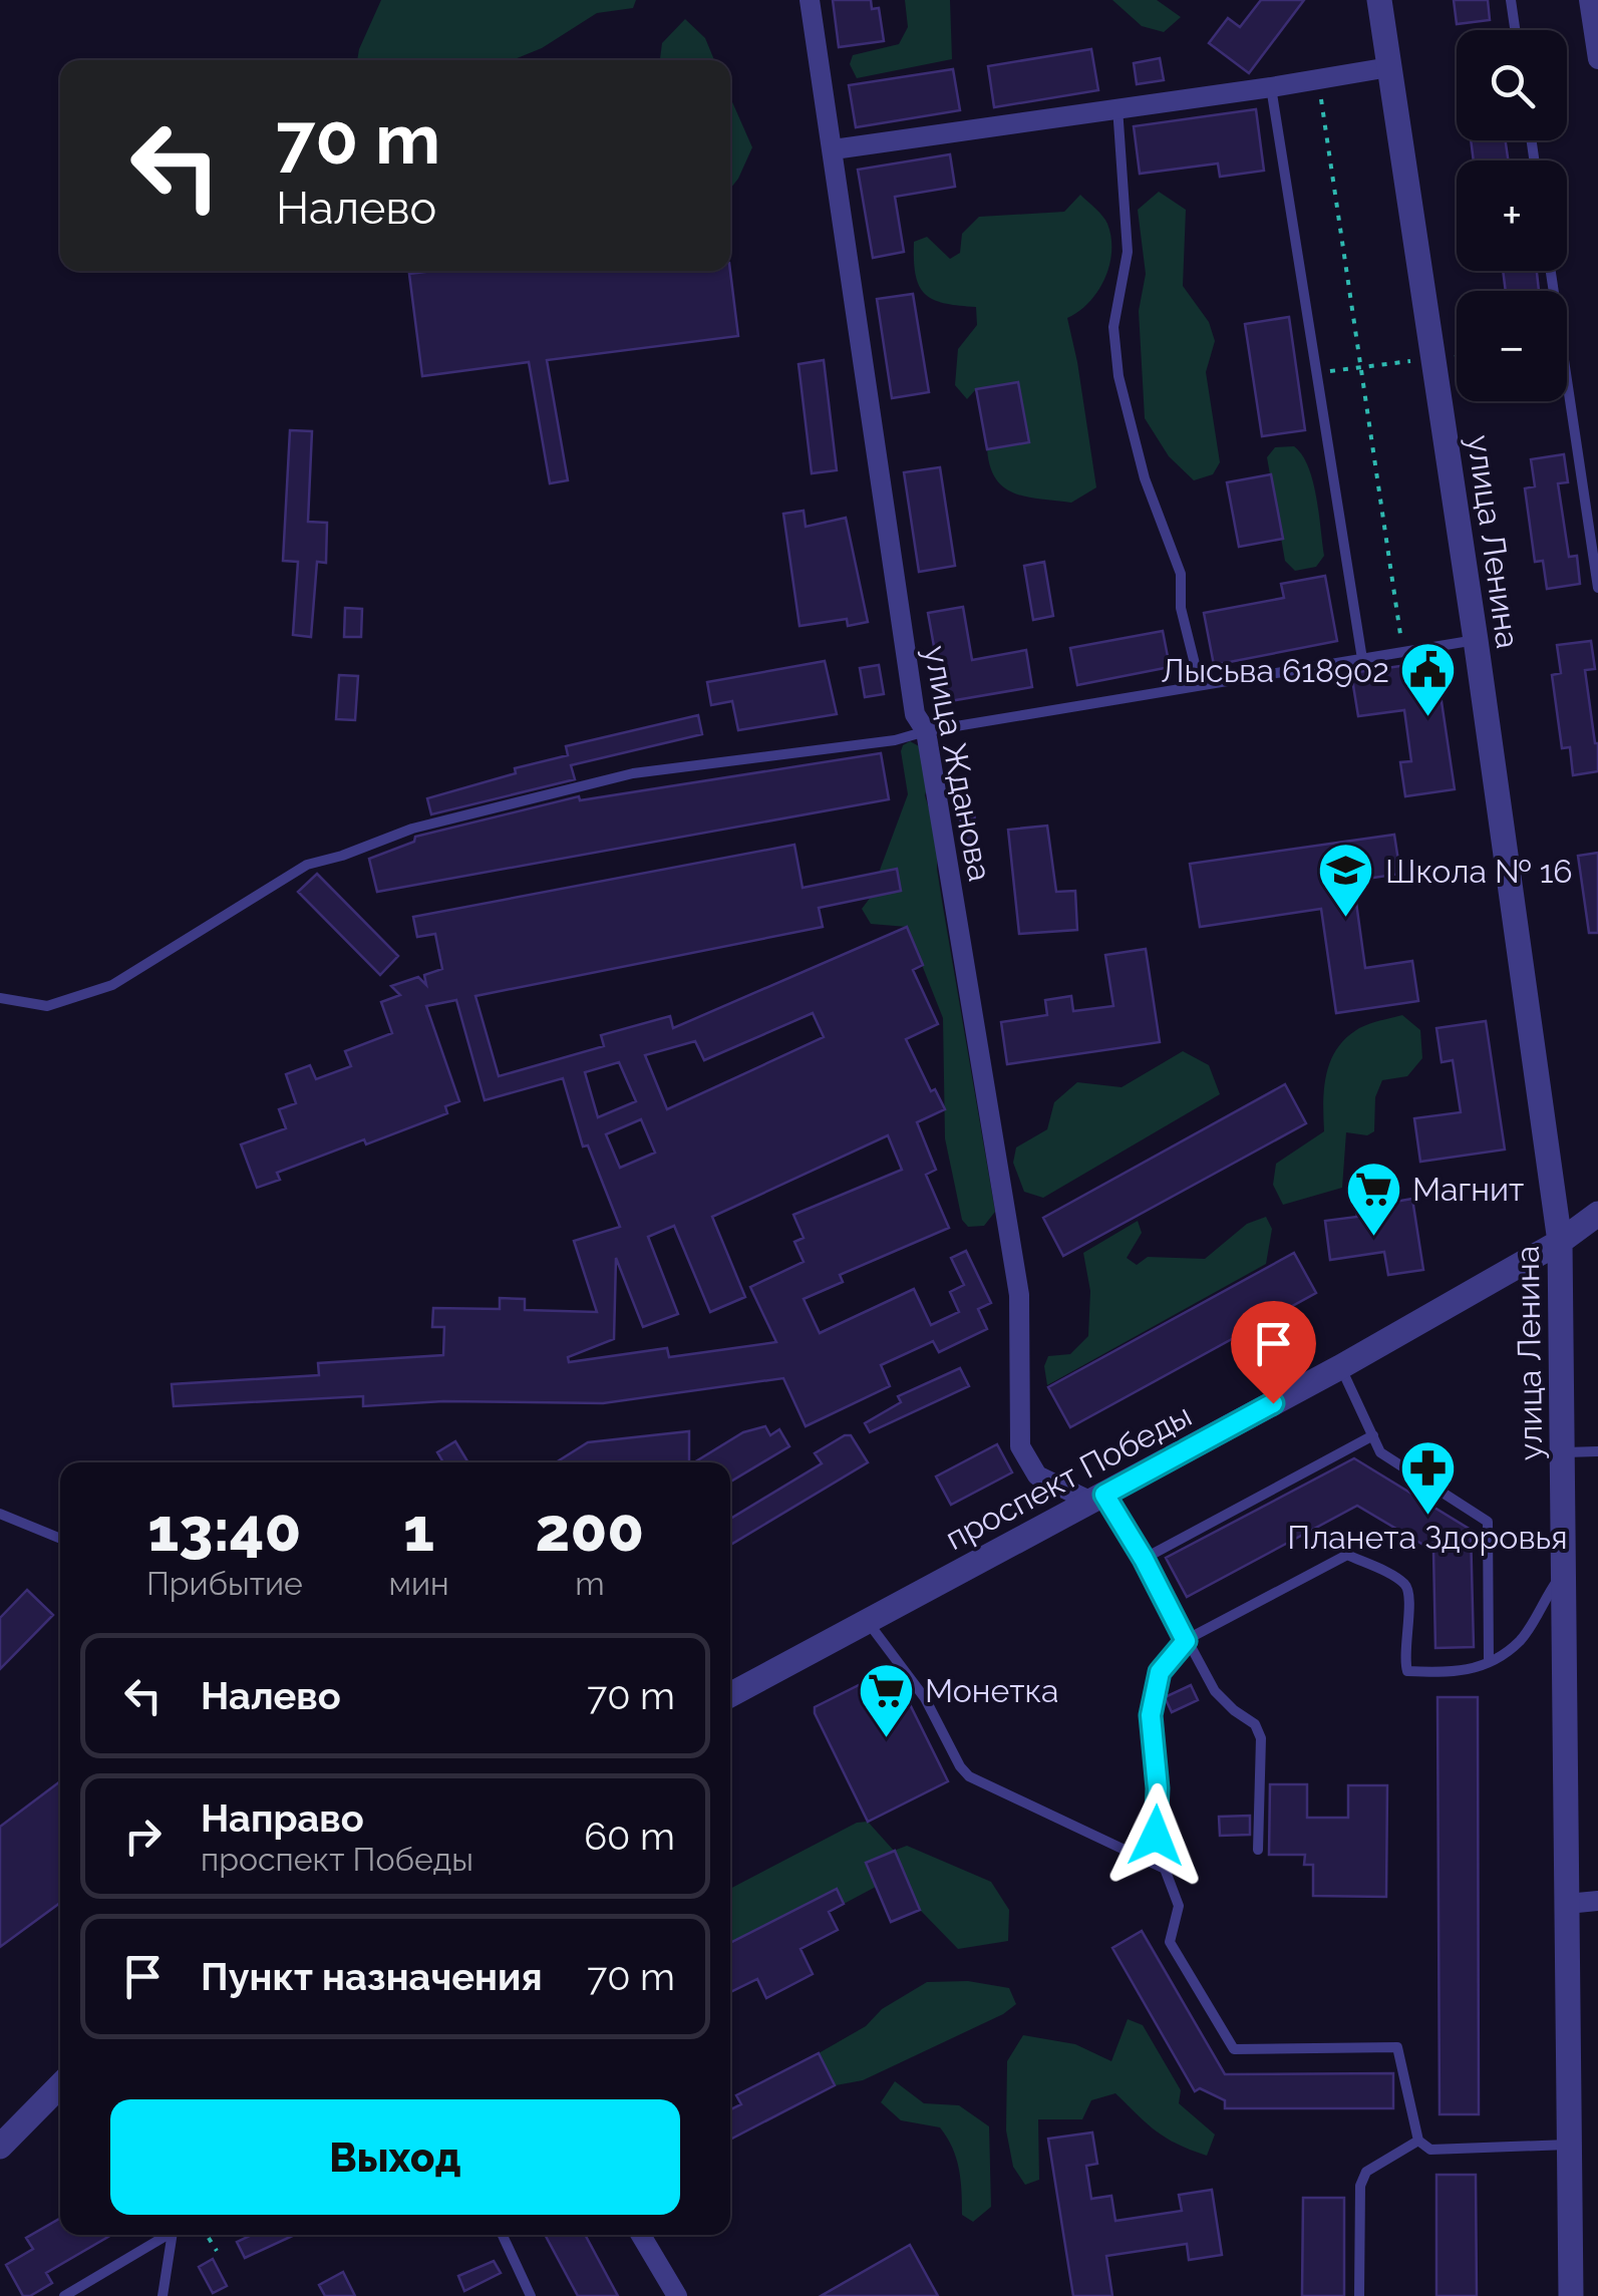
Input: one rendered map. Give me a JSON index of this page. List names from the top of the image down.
{
  "streets": {
    "street": ["улица Ленина", "улица Жданова", "проспект Победы"]
  },
  "crossings": [
    ["улица Ленина", "проспект Победы"],
    ["улица Жданова", "проспект Победы"]
  ],
  "places": {
    "public building": ["Лысьва 618902"],
    "school or university": ["Школа № 16"],
    "supermarket": ["Магнит", "Монетка"],
    "pharmacy": ["Планета Здоровья"]
  },
  "page": {
    "map_buttons": ["+", "−"],
    "turn": ["70 m", "Налево"],
    "eta": [
      "13:40",
      "Прибытие",
      "1",
      "мин",
      "200",
      "m"
    ],
    "list": [
      {
        "name": "Налево",
        "value": "70 m"
      },
      {
        "name": "Направо",
        "note": "проспект Победы",
        "value": "60 m"
      },
      {
        "name": "Пункт назначения",
        "value": "70 m"
      }
    ],
    "buttons": "Выход"
  }
}
